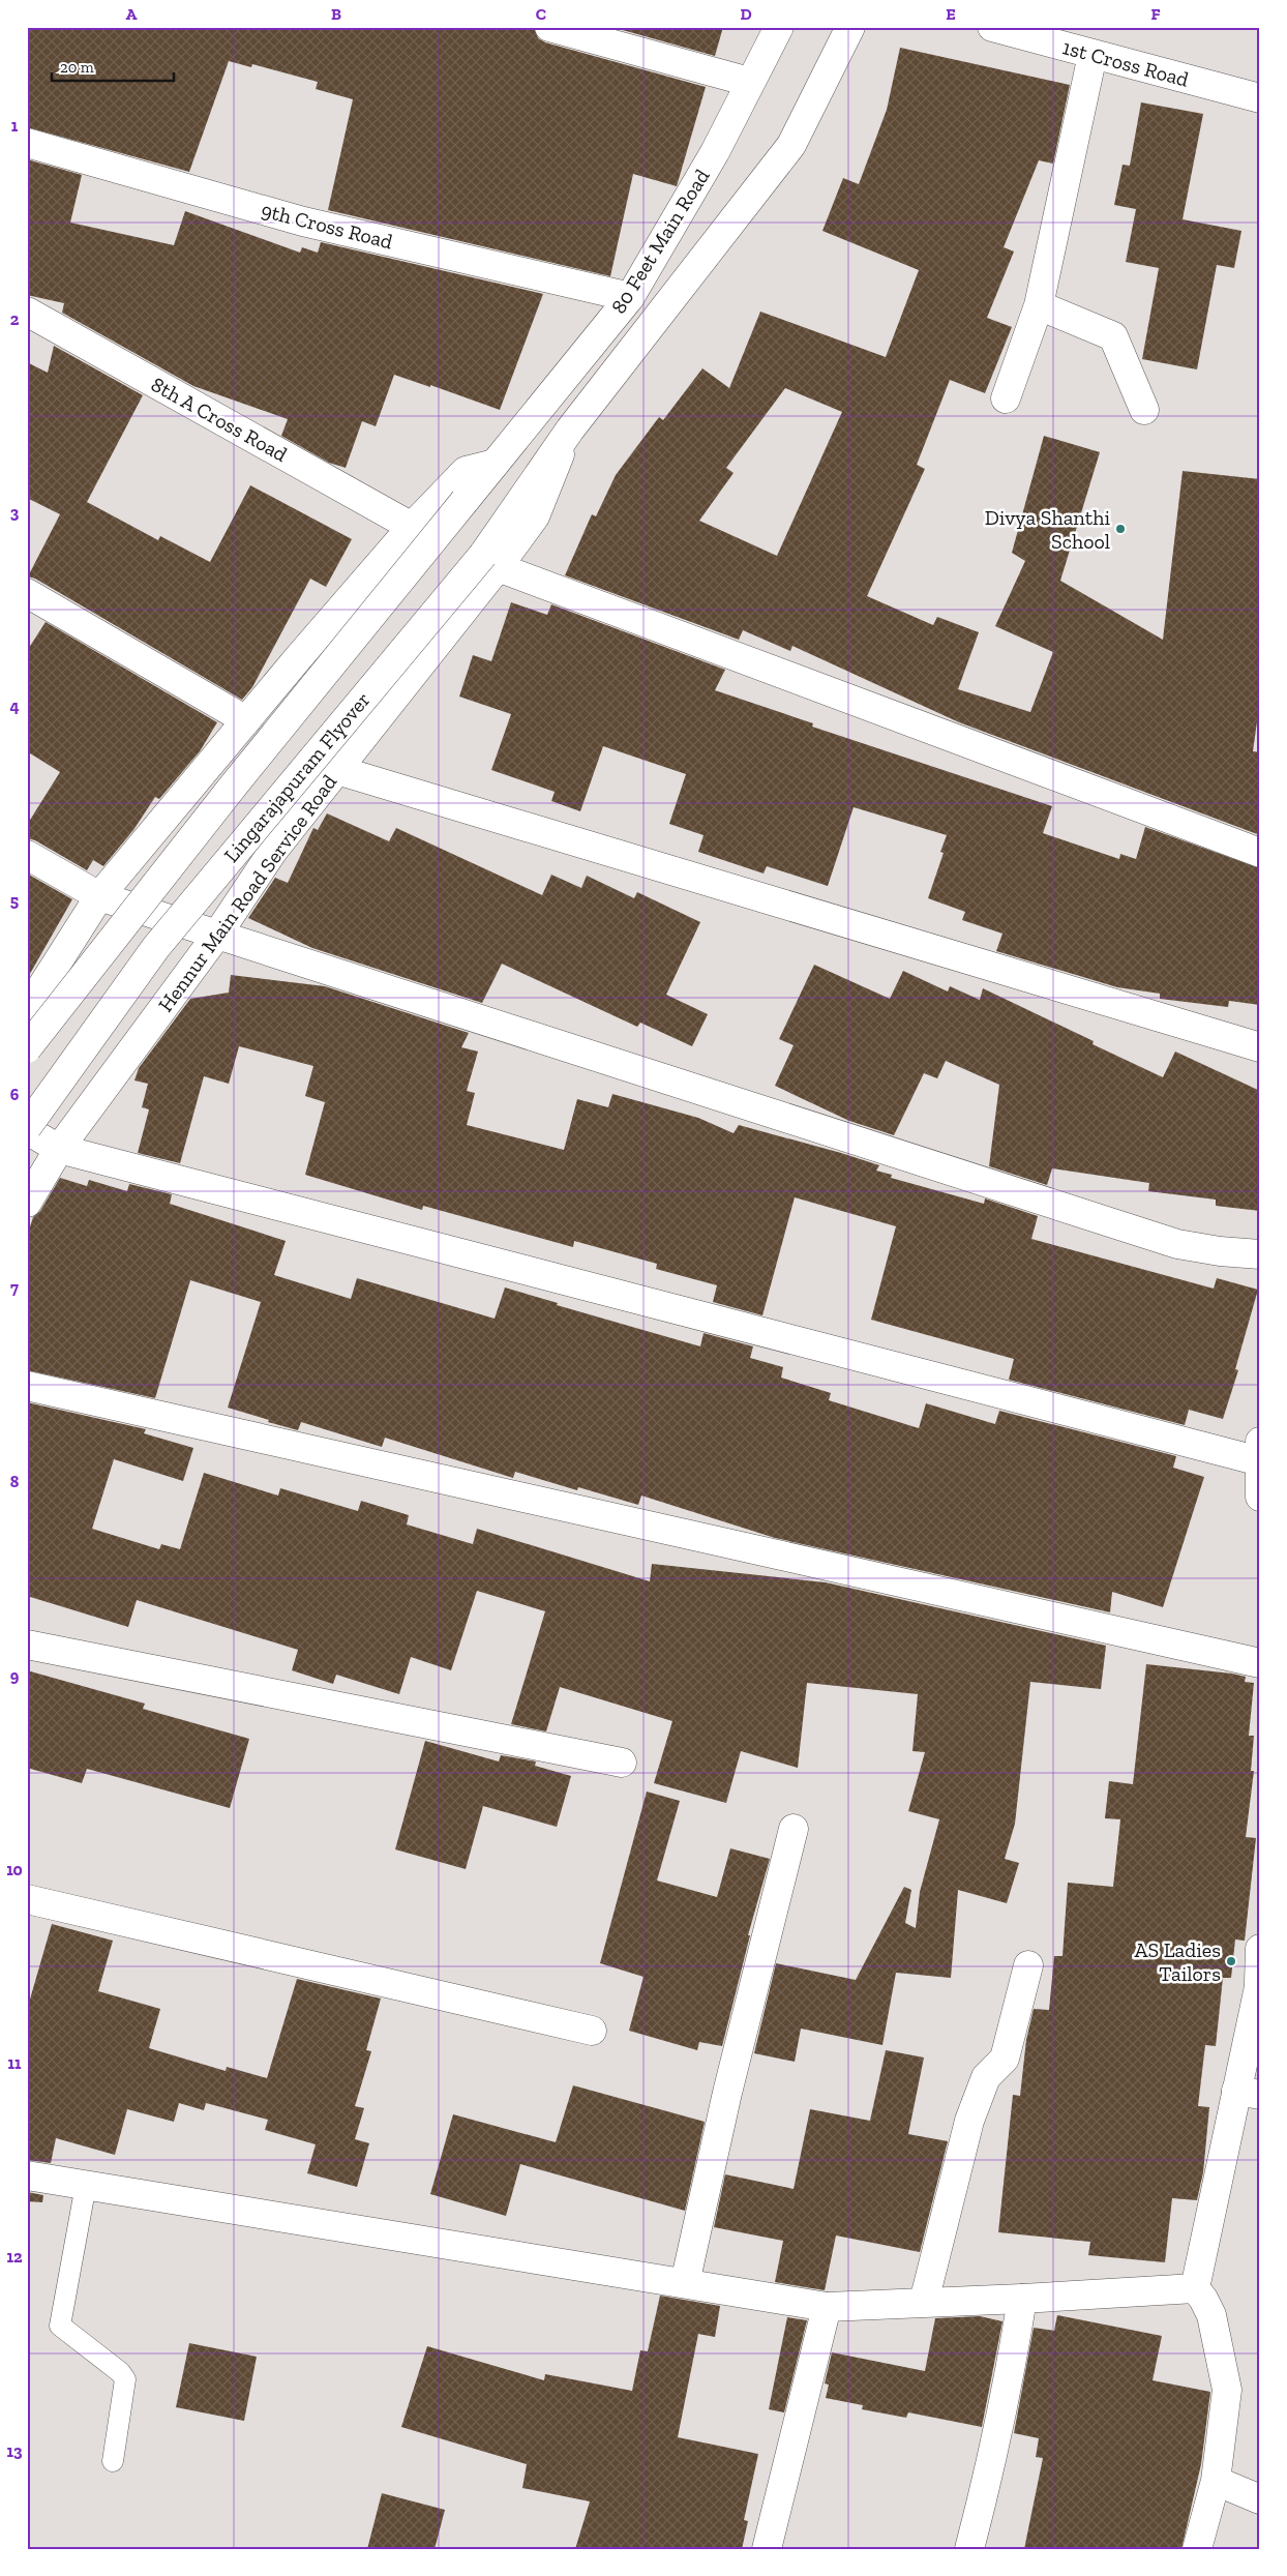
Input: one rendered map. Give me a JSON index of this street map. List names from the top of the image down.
{
  "streets": {
    "street": [
      "1st Cross Road",
      "9th Cross Road",
      "80 Feet Main Road",
      "8th A Cross Road",
      "Lingarajapuram Flyover",
      "Hennur Main Road Service Road"
    ]
  },
  "crossings": [
    ["9th Cross Road", "80 Feet Main Road"],
    ["80 Feet Main Road", "Lingarajapuram Flyover"],
    ["Lingarajapuram Flyover", "Hennur Main Road Service Road"]
  ],
  "places": ["Divya Shanthi School", "AS Ladies Tailors"],
  "scale_bar": "20 m",
  "grid": {
    "columns": [
      "A",
      "B",
      "C",
      "D",
      "E",
      "F"
    ],
    "rows": [
      "1",
      "2",
      "3",
      "4",
      "5",
      "6",
      "7",
      "8",
      "9",
      "10",
      "11",
      "12",
      "13"
    ]
  }
}
